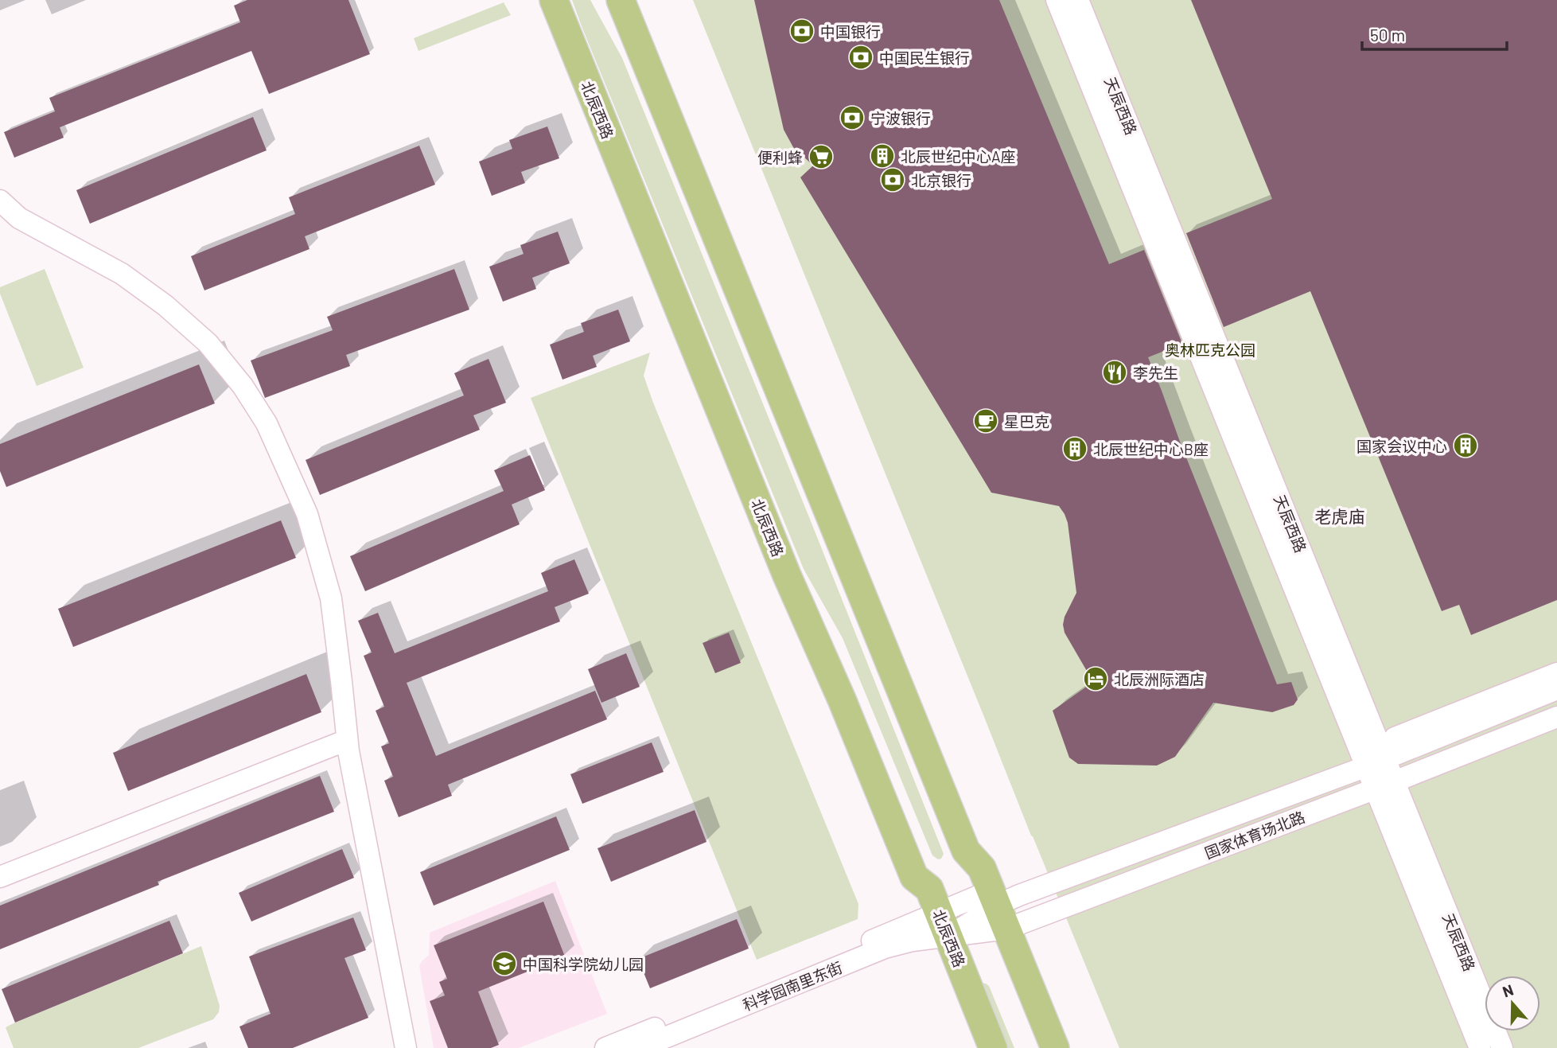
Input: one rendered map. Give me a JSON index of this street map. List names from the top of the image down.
{
  "streets": {
    "main road": ["北辰西路"],
    "street": ["天辰西路", "国家体育场北路", "科学园南里东街"]
  },
  "crossings": [
    ["天辰西路", "国家体育场北路"],
    ["北辰西路", "国家体育场北路"],
    ["北辰西路", "科学园南里东街"],
    ["国家体育场北路", "科学园南里东街"]
  ],
  "districts": ["老虎庙"],
  "parks": ["奥林匹克公园"],
  "places": {
    "bank": [
      "中国银行",
      "中国民生银行",
      "宁波银行",
      "北京银行"
    ],
    "building": ["北辰世纪中心A座", "国家会议中心", "北辰世纪中心B座"],
    "supermarket": ["便利蜂"],
    "restaurant": ["李先生"],
    "cafe": ["星巴克"],
    "hotel": ["北辰洲际酒店"],
    "school or university": ["中国科学院幼儿园"]
  },
  "scale_bar": "50 m",
  "north": "top"
}
